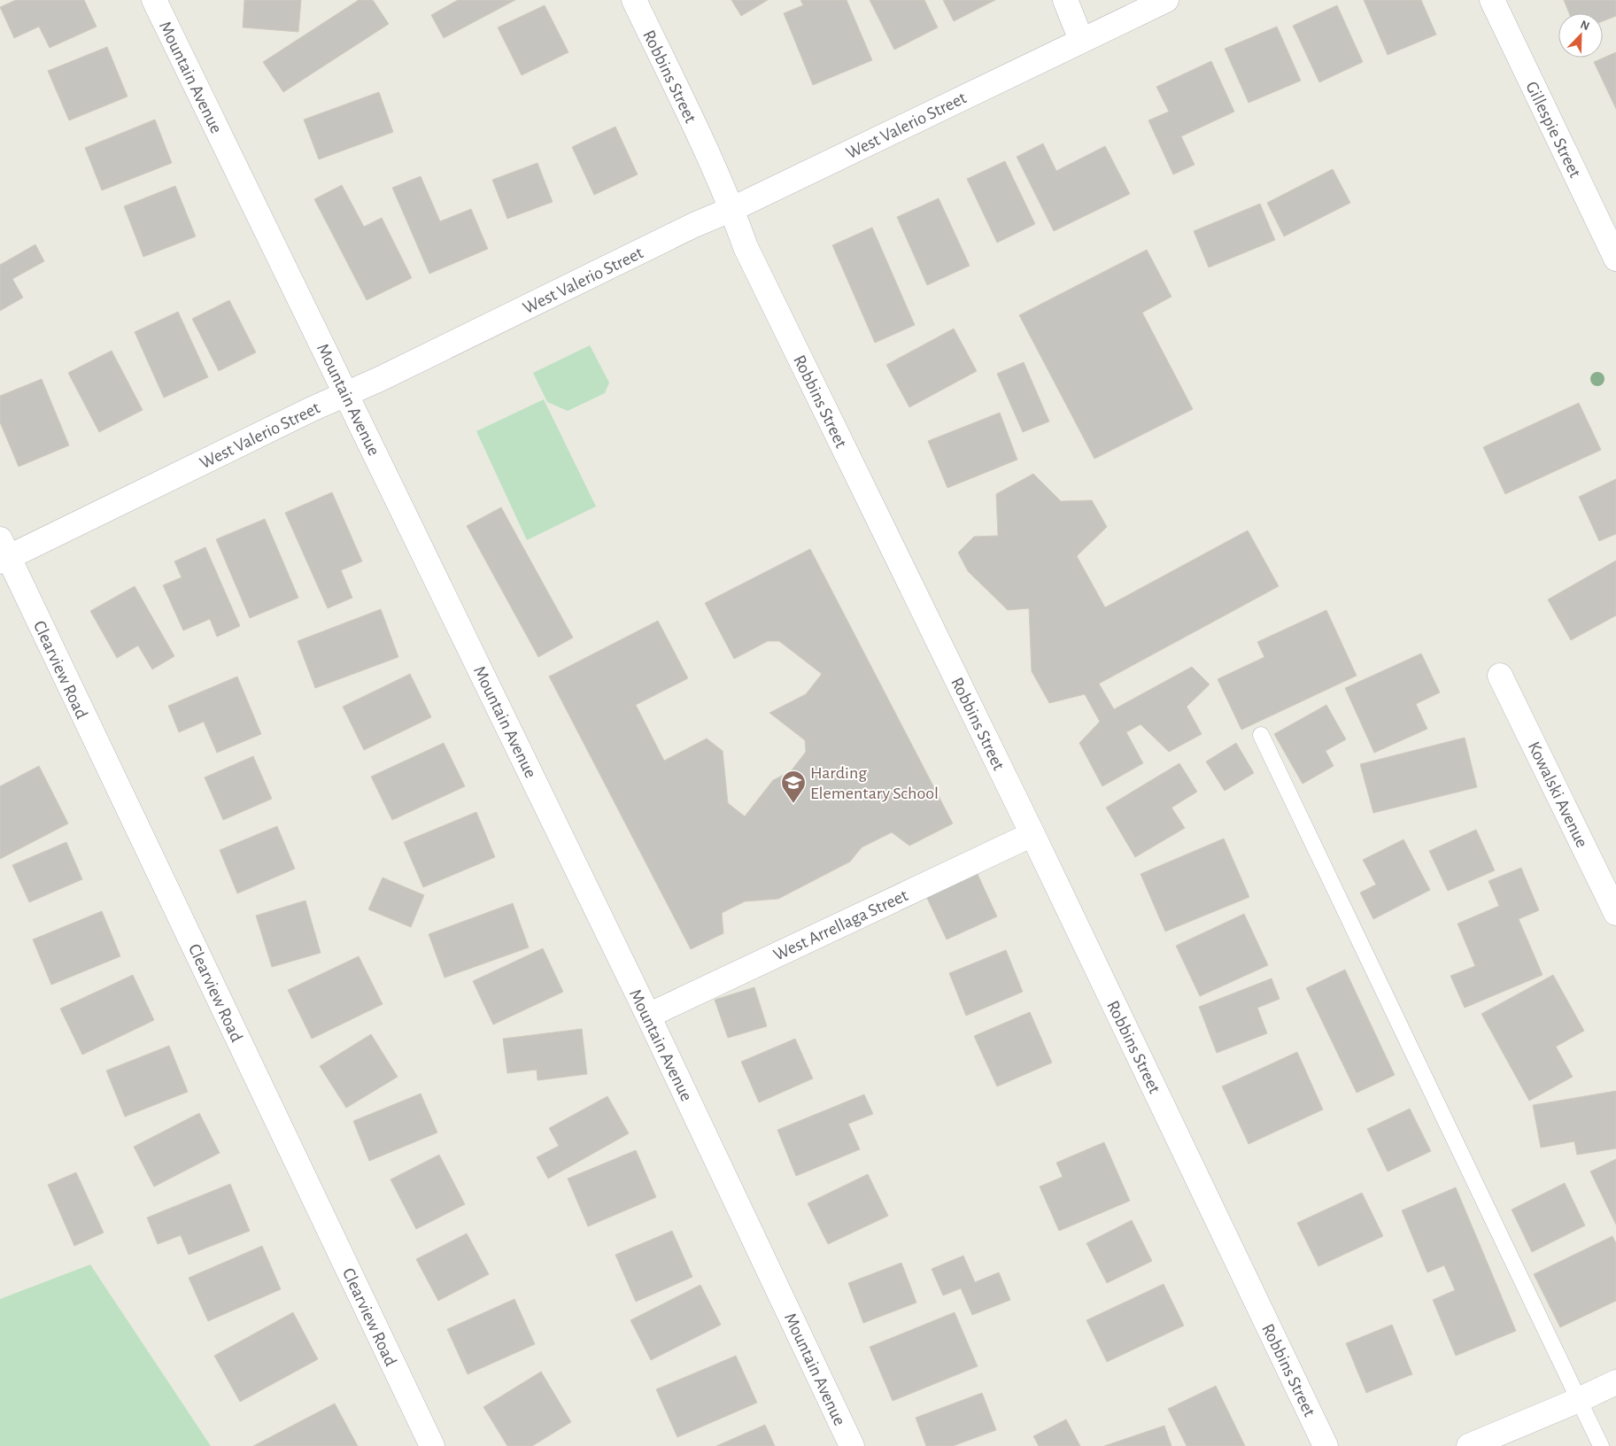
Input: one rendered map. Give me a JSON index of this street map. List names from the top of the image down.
{
  "streets": {
    "street": [
      "Robbins Street",
      "Mountain Avenue",
      "West Valerio Street",
      "Gillespie Street",
      "Clearview Road",
      "Kowalski Avenue",
      "West Arrellaga Street"
    ]
  },
  "crossings": [
    ["Robbins Street", "West Valerio Street"],
    ["Robbins Street", "West Arrellaga Street"],
    ["Mountain Avenue", "West Valerio Street"],
    ["Mountain Avenue", "West Arrellaga Street"],
    ["West Valerio Street", "Clearview Road"]
  ],
  "places": {
    "school or university": ["Harding Elementary School"]
  },
  "north": "top right"
}
